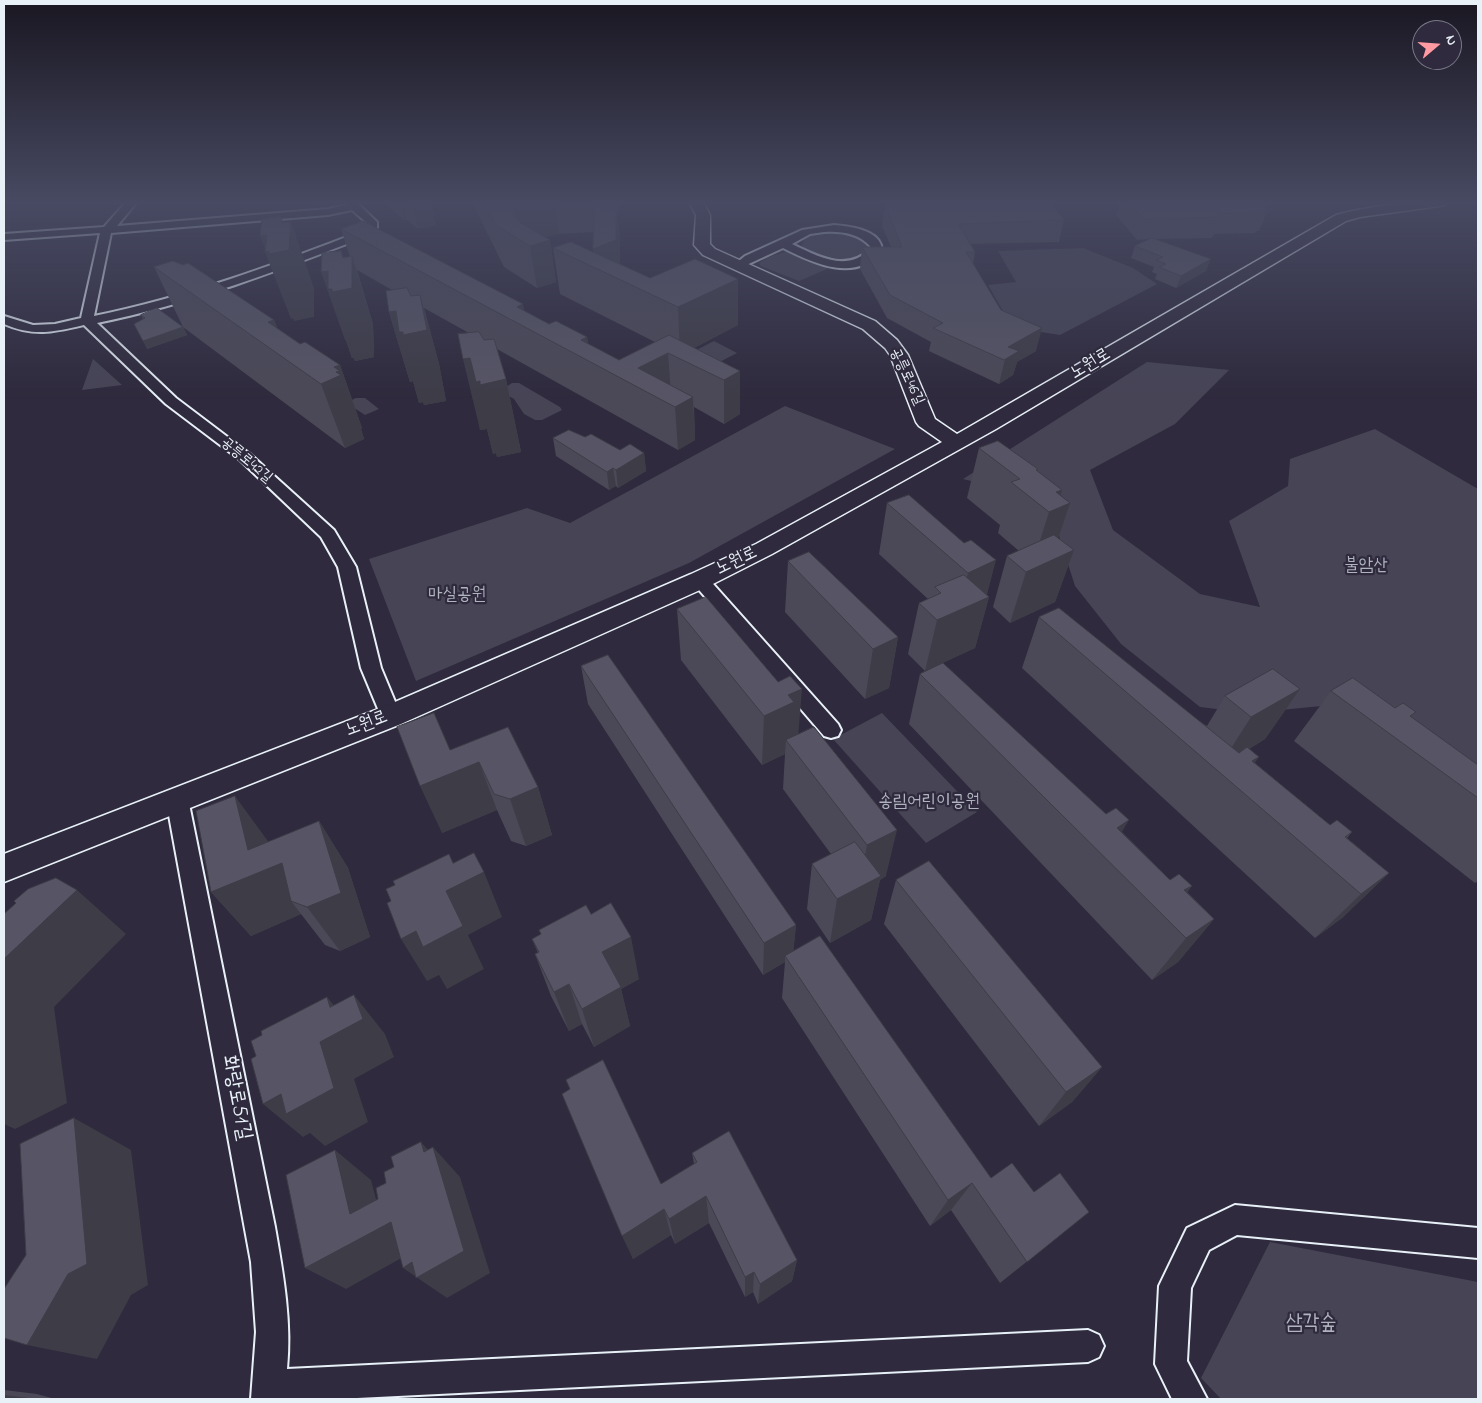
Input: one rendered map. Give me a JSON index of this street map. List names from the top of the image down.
{
  "streets": {
    "main road": ["노원로", "공릉로46길"],
    "street": ["공릉로42길", "화랑로51길"]
  },
  "crossings": [
    ["노원로", "공릉로46길"],
    ["노원로", "공릉로42길"],
    ["노원로", "화랑로51길"]
  ],
  "parks": [
    "불암산",
    "마실공원",
    "송림어린이공원",
    "삼각숲"
  ],
  "north": "right"
}
